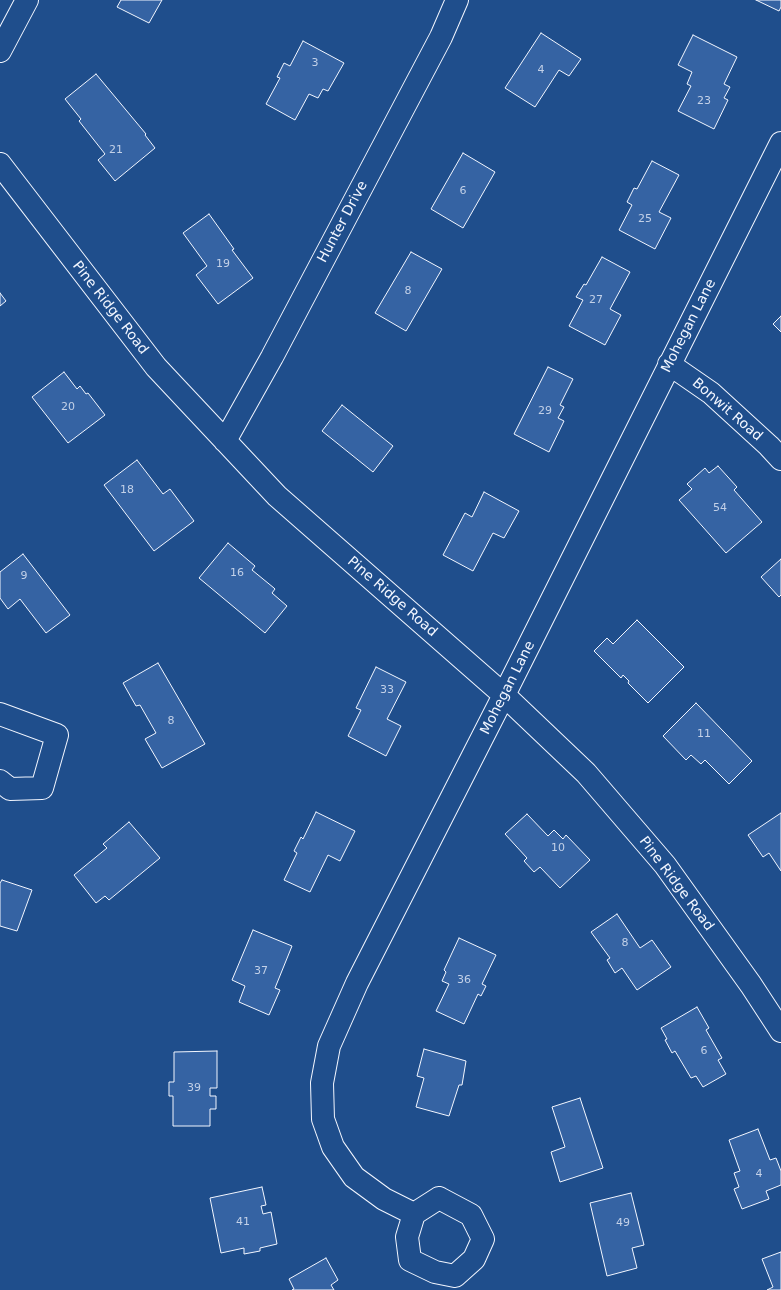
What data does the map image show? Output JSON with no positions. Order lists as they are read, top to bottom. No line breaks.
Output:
{"streets":{"street":["Hunter Drive","Pine Ridge Road","Mohegan Lane","Bonwit Road"]},"crossings":[["Hunter Drive","Pine Ridge Road"],["Pine Ridge Road","Mohegan Lane"],["Mohegan Lane","Bonwit Road"]],"house_numbers":["3","4","23","21","6","25","19","8","27","20","29","18","54","16","9","33","8","11","10","8","37","36","6","39","4","41","49"]}
